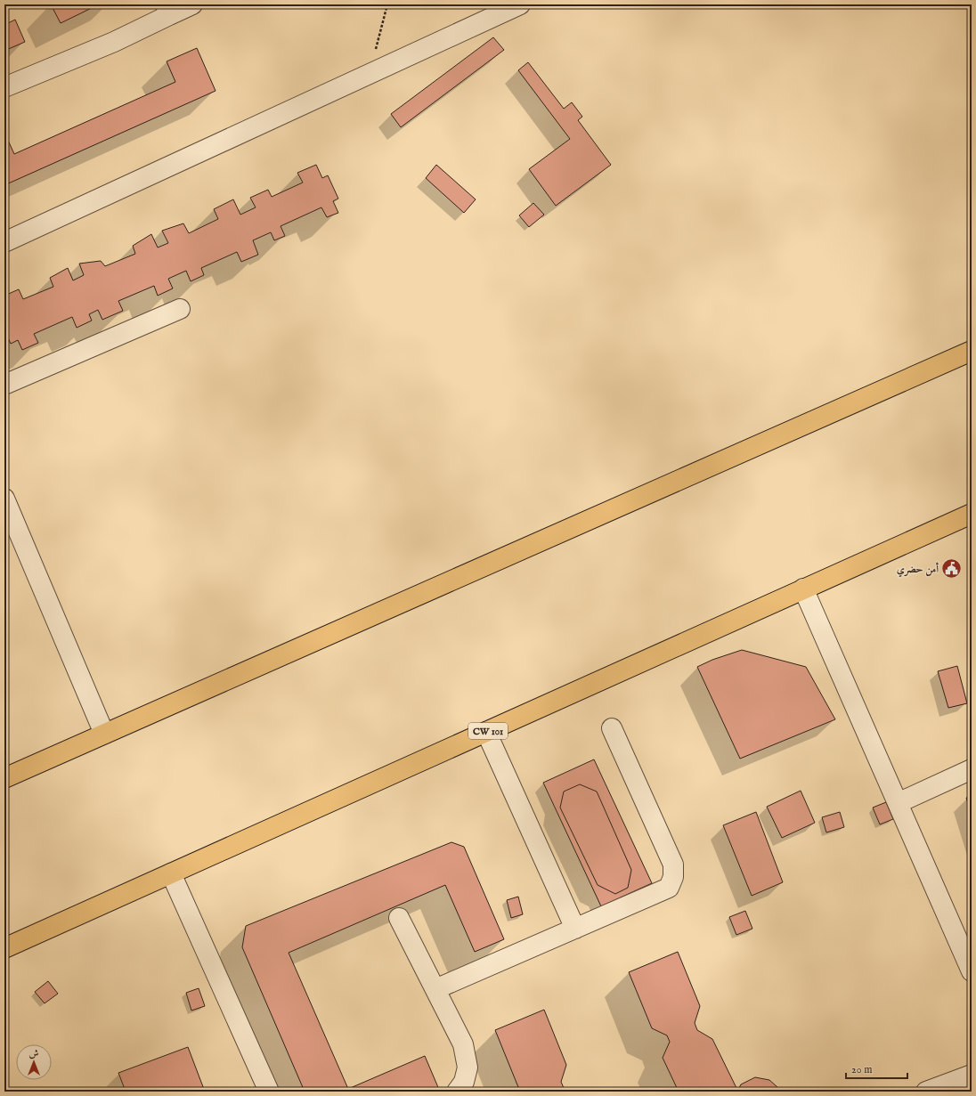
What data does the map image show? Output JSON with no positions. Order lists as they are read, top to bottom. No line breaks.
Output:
{"streets":{"main road":["CW 101"]},"places":{"public building":["أمن حضري"]},"scale_bar":"20 m","north":"top"}
